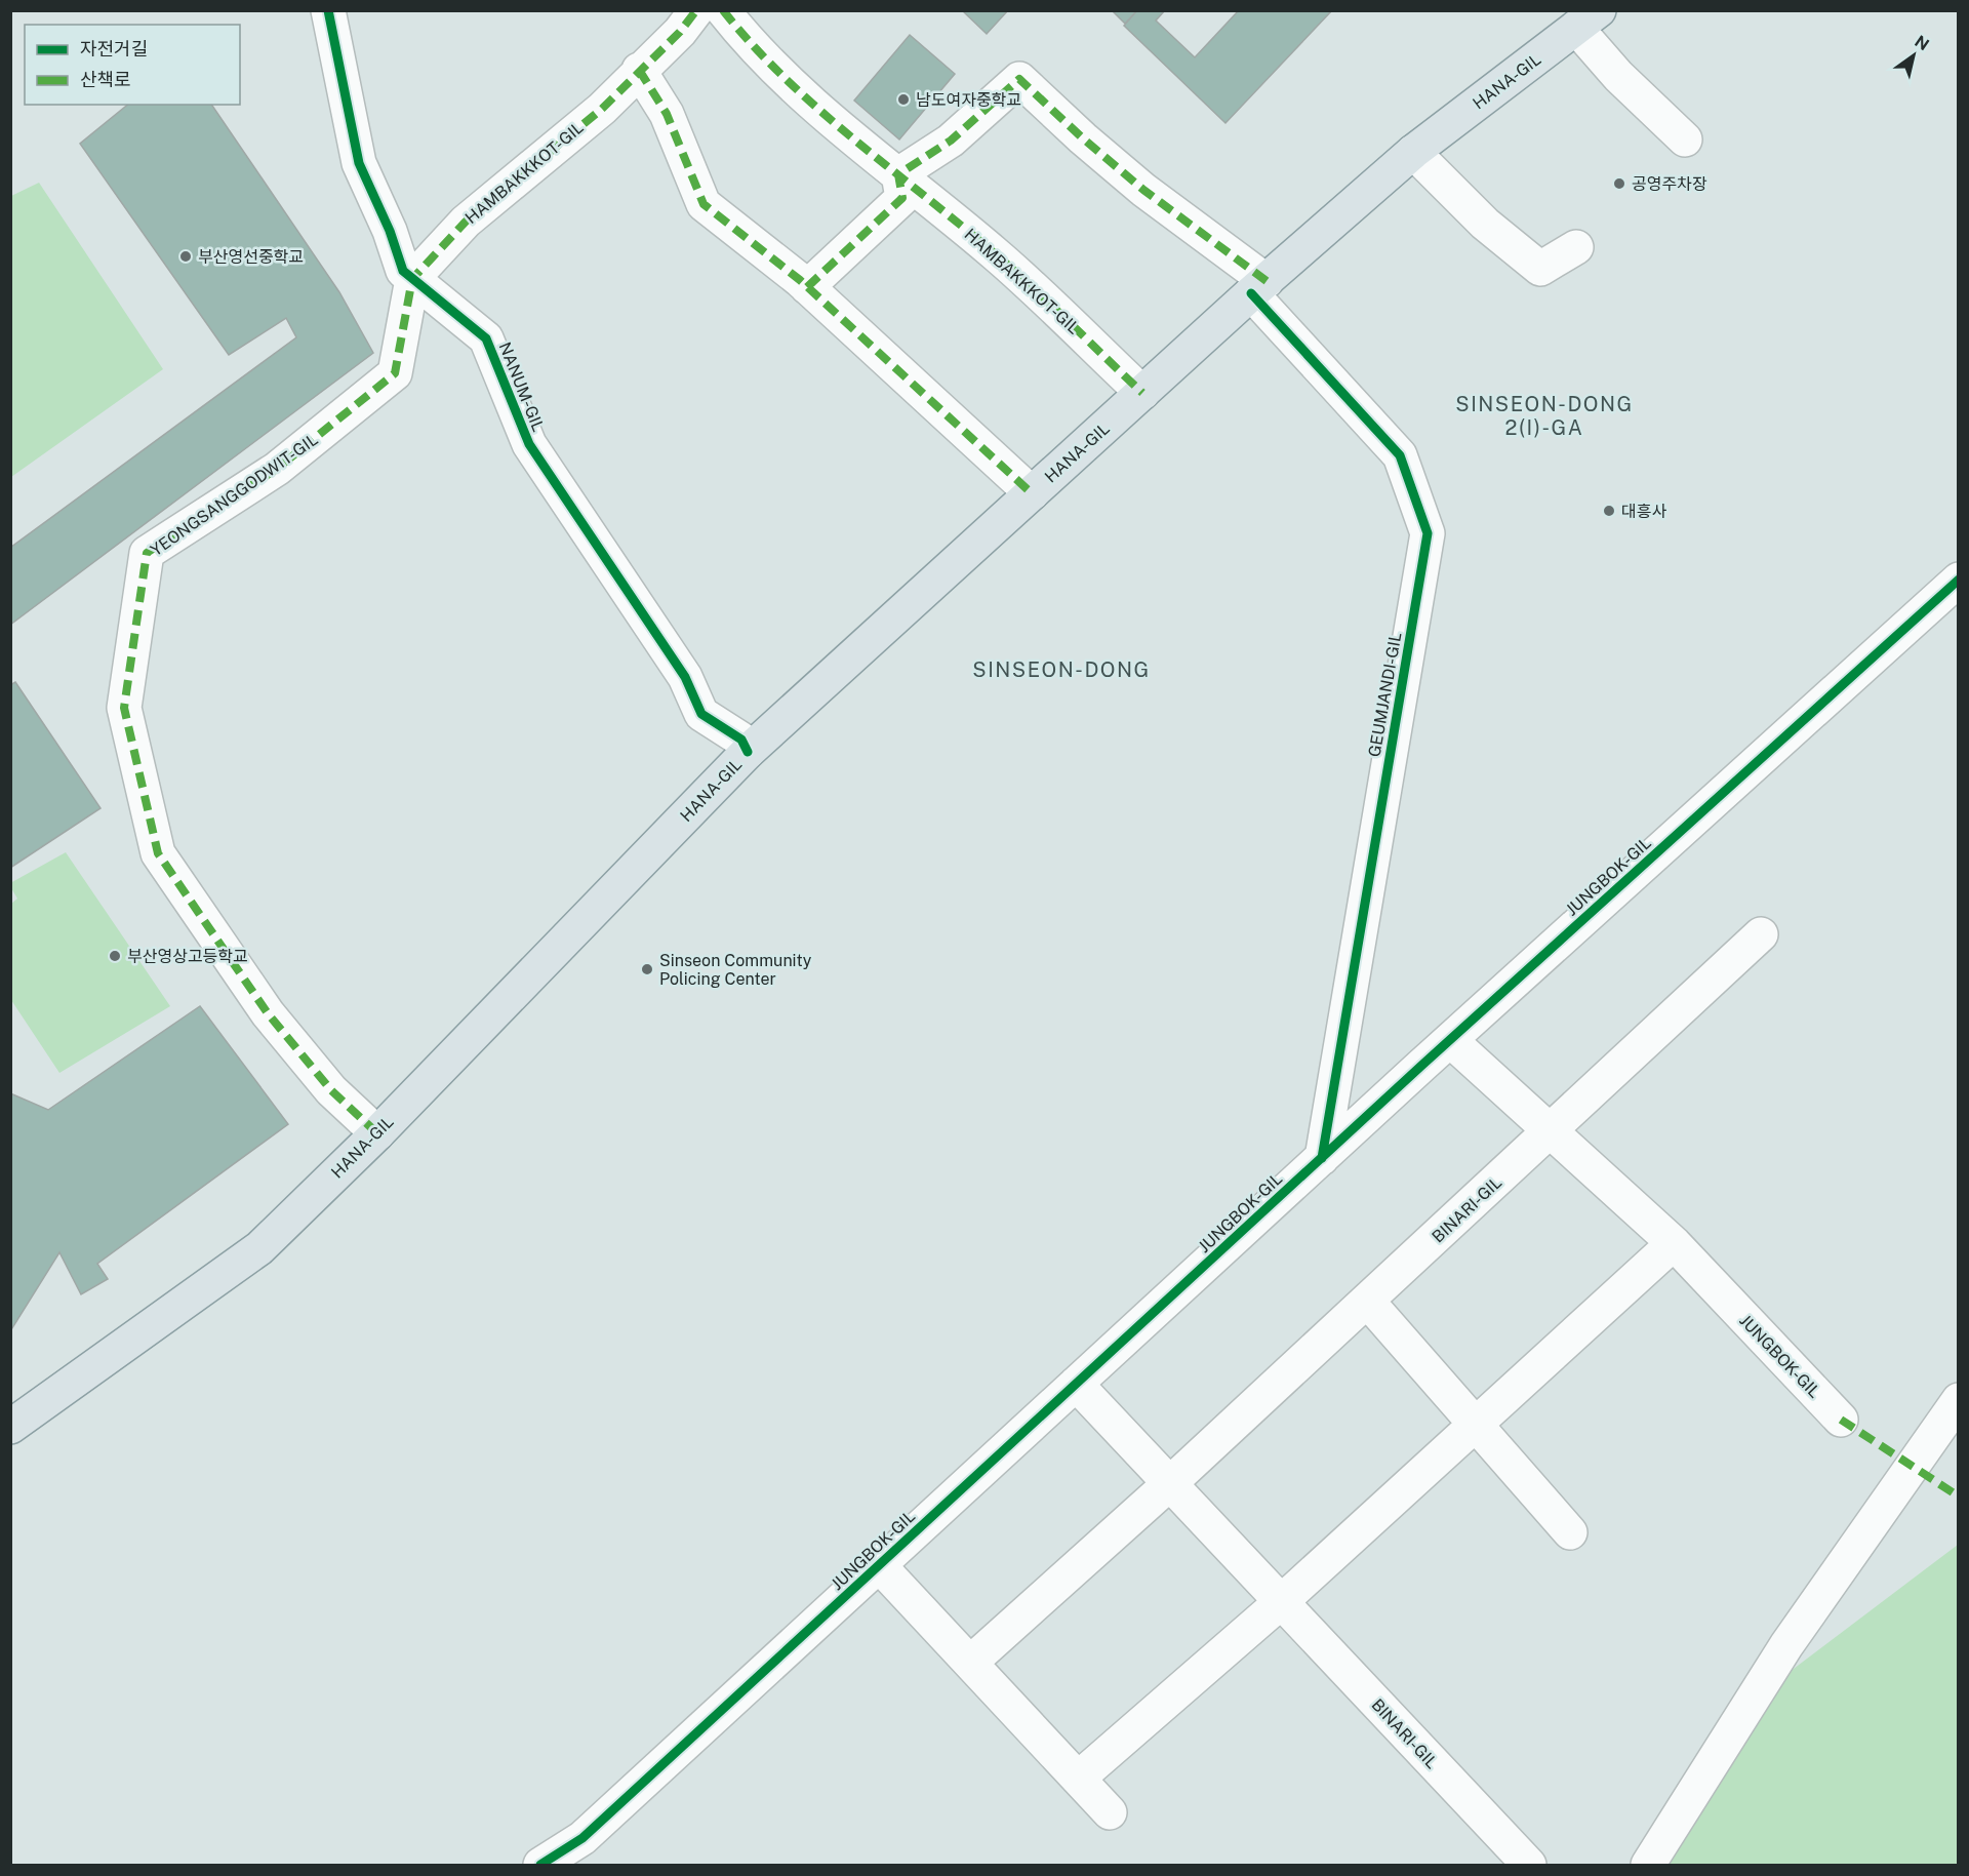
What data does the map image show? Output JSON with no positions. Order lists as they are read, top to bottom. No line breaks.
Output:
{"streets":{"main road":["HANA-GIL"],"street":["HAMBAKKKOT-GIL","NANUM-GIL","YEONGSANGGODWIT-GIL","GEUMJANDI-GIL","JUNGBOK-GIL","BINARI-GIL"]},"crossings":[["HANA-GIL","HAMBAKKKOT-GIL"],["HANA-GIL","NANUM-GIL"],["HANA-GIL","YEONGSANGGODWIT-GIL"],["HANA-GIL","GEUMJANDI-GIL"],["HAMBAKKKOT-GIL","NANUM-GIL"],["HAMBAKKKOT-GIL","YEONGSANGGODWIT-GIL"],["HAMBAKKKOT-GIL","GEUMJANDI-GIL"],["NANUM-GIL","YEONGSANGGODWIT-GIL"],["GEUMJANDI-GIL","JUNGBOK-GIL"],["JUNGBOK-GIL","BINARI-GIL"]],"districts":["SINSEON-DONG 2(I)-GA","SINSEON-DONG"],"places":["남도여자중학교","공영주차장","부산영선중학교","대흥사","부산영상고등학교","Sinseon Community Policing Center"],"legend":["자전거길","산책로"],"north":"top right"}
